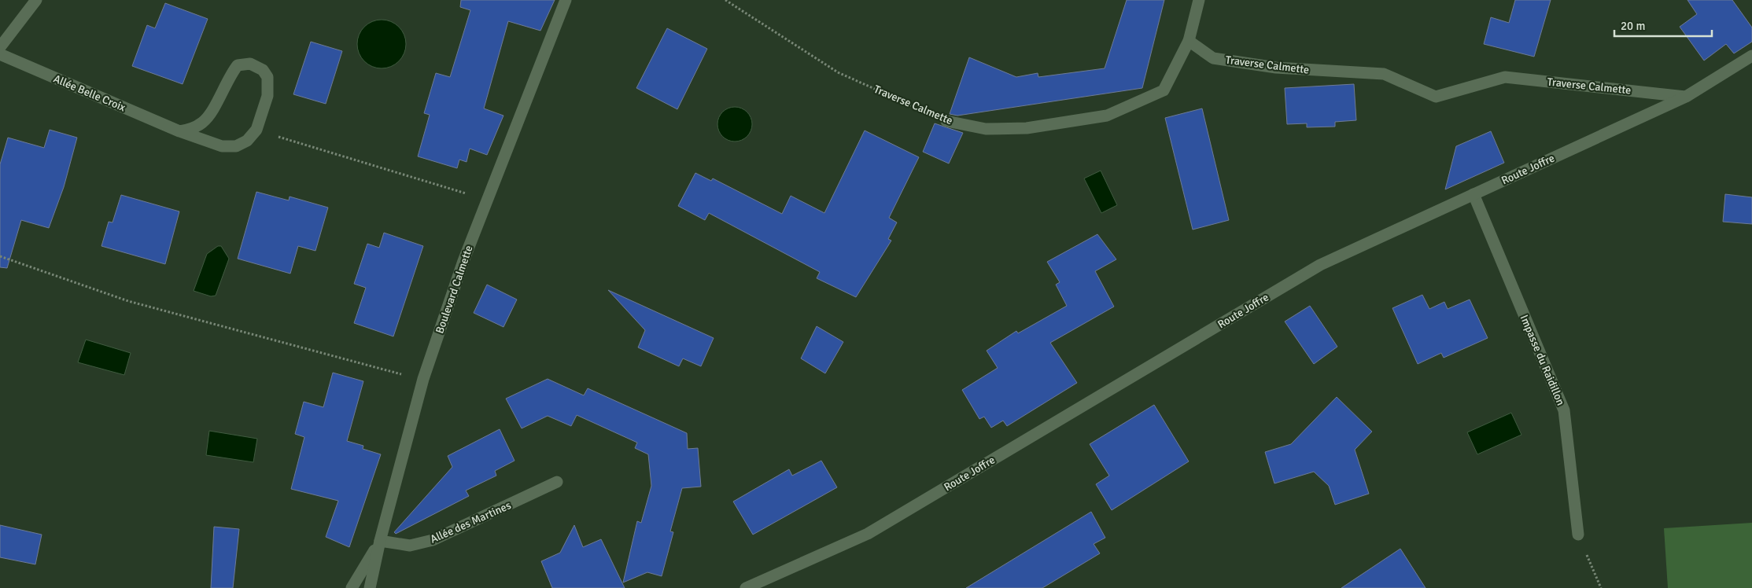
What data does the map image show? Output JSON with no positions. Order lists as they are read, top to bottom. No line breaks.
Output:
{"streets":{"street":["Traverse Calmette","Allée Belle Croix","Route Joffre","Boulevard Calmette","Impasse du Raidillon","Allée des Martines"]},"crossings":[["Traverse Calmette","Route Joffre"],["Route Joffre","Impasse du Raidillon"],["Boulevard Calmette","Allée des Martines"]],"scale_bar":"20 m"}
